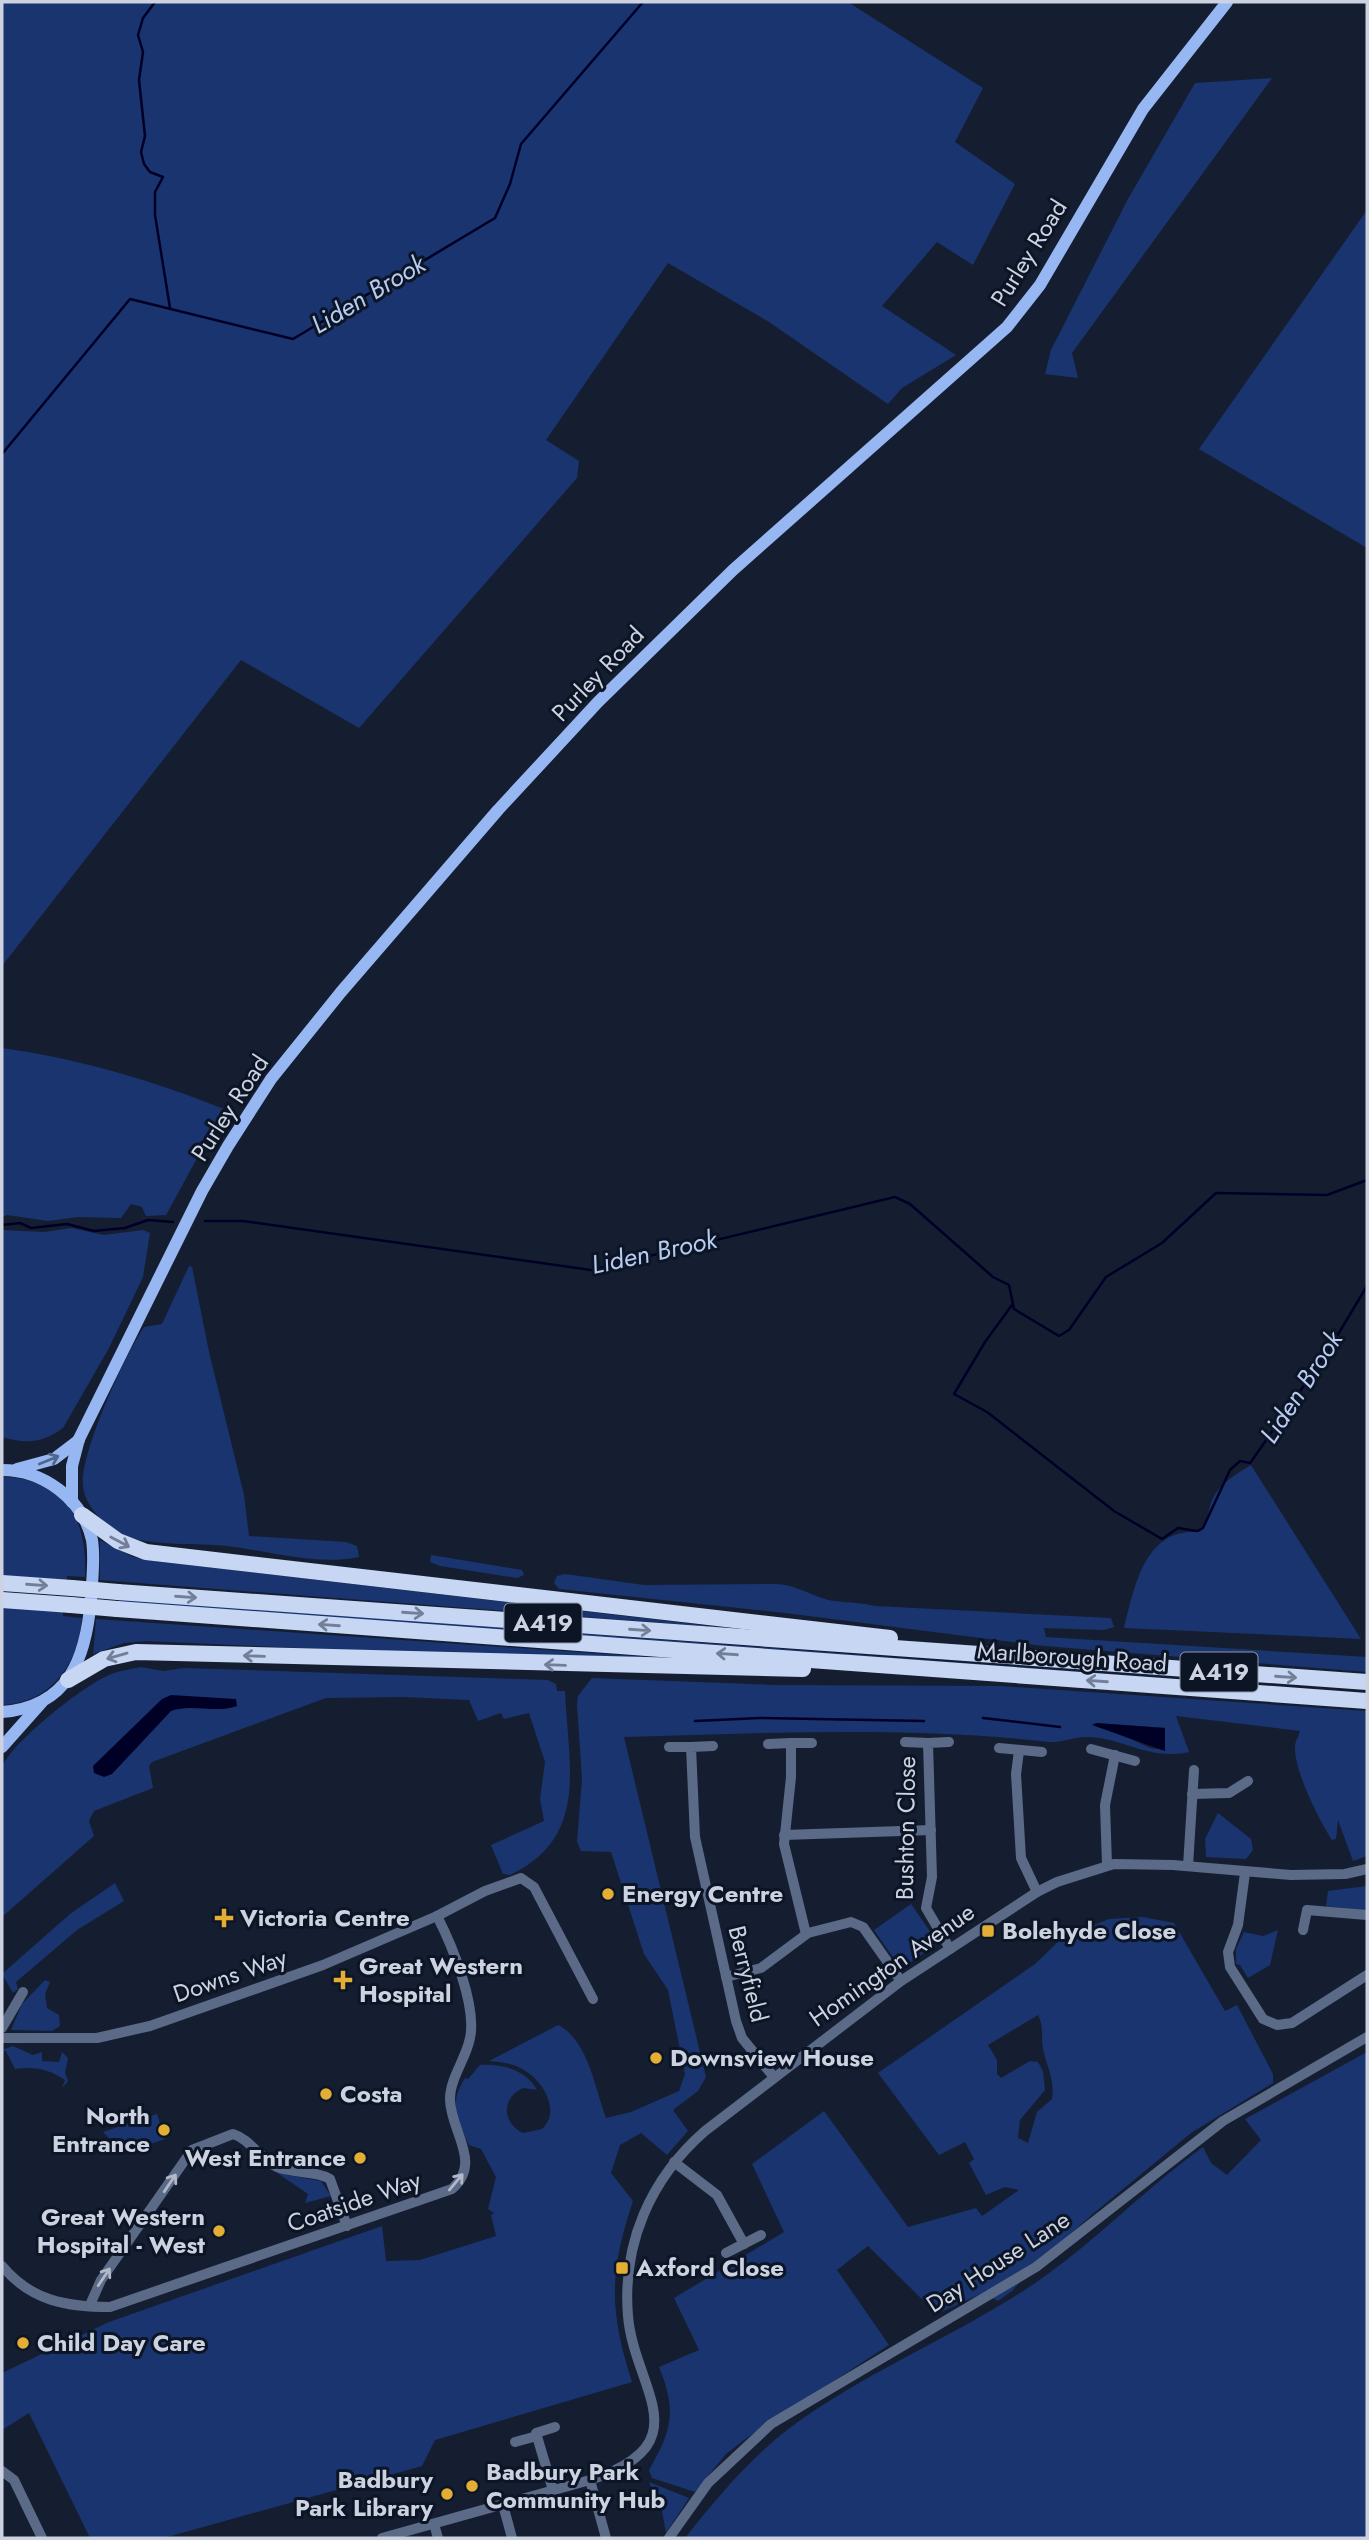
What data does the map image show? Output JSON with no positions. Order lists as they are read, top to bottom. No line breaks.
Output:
{"streets":{"highway":["A419","Marlborough Road"],"main road":["Purley Road"],"street":["Bushton Close","Homington Avenue","Berryfield","Downs Way","Coatside Way","Day House Lane"]},"crossings":[["Purley Road","A419"],["A419","Marlborough Road"],["Bushton Close","Homington Avenue"],["Homington Avenue","Berryfield"],["Downs Way","Coatside Way"]],"one_way":["Coatside Way"],"water":["Liden Brook"],"places":{"other":["Energy Centre","Downsview House","Costa","North Entrance","West Entrance","Great Western Hospital - West","Child Day Care","Badbury Park Community Hub","Badbury Park Library"],"health":["Victoria Centre","Great Western Hospital"],"transit":["Bolehyde Close","Axford Close"]}}
